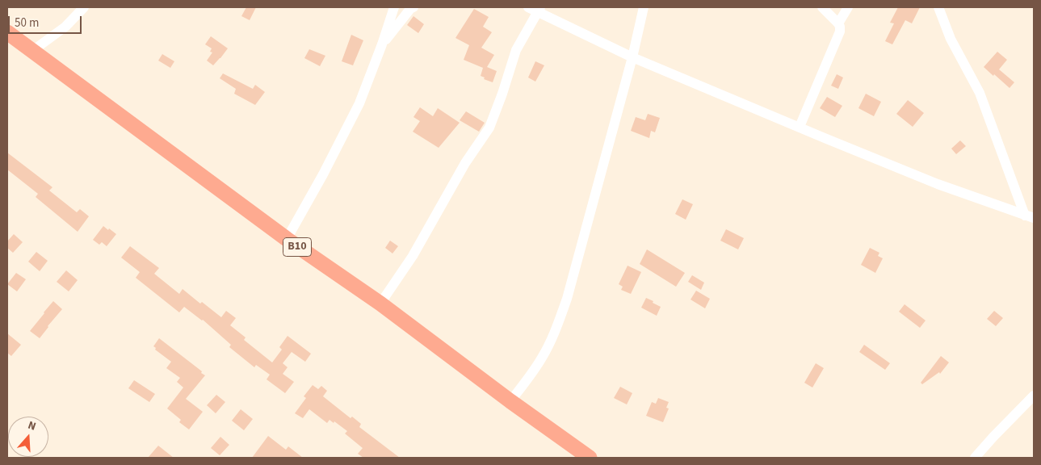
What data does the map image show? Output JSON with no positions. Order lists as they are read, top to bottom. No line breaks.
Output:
{"streets":{"highway":["B10"]},"scale_bar":"50 m","north":"top"}
